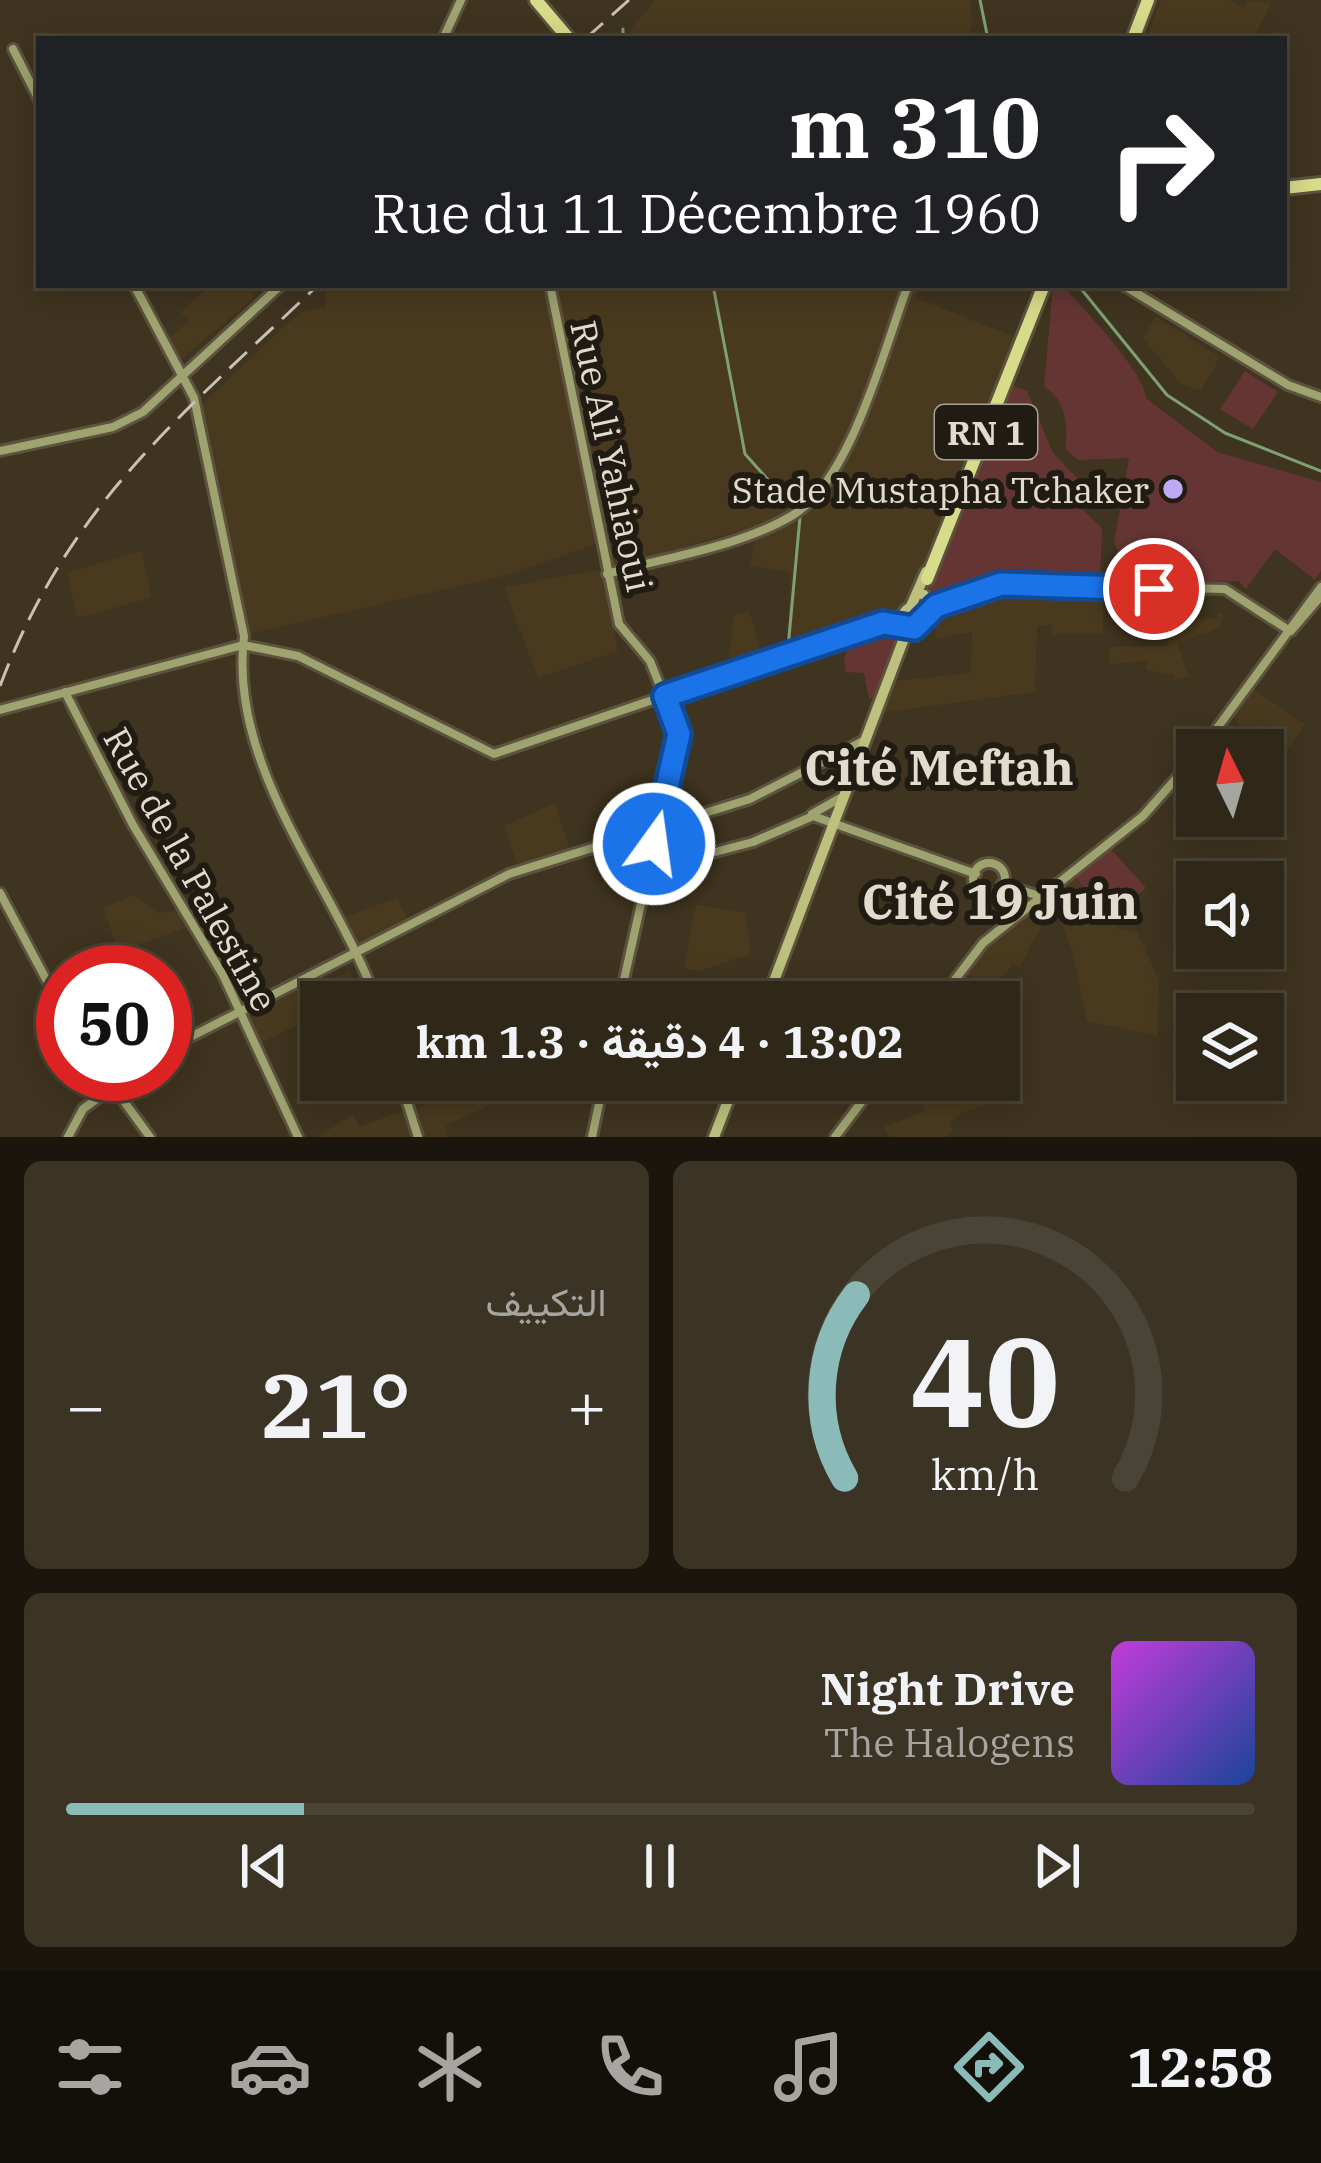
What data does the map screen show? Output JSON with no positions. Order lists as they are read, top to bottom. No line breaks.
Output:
{"streets":{"highway":["RN 1"],"main road":["Rue Ali Yahiaoui","Rue de la Palestine"]},"districts":["Cité Meftah","Cité 19 Juin"],"places":["Stade Mustapha Tchaker"],"north":"top","page":{"turn":["310 m","Rue du 11 Décembre 1960"],"limit":"50","trip":"13:02 · 4 دقيقة · 1.3 km","tile":"التكييف","heat":["−","21°","+"],"song":["Night Drive","The Halogens"],"tabs":"12:58","gauge":["40","km/h"]}}
